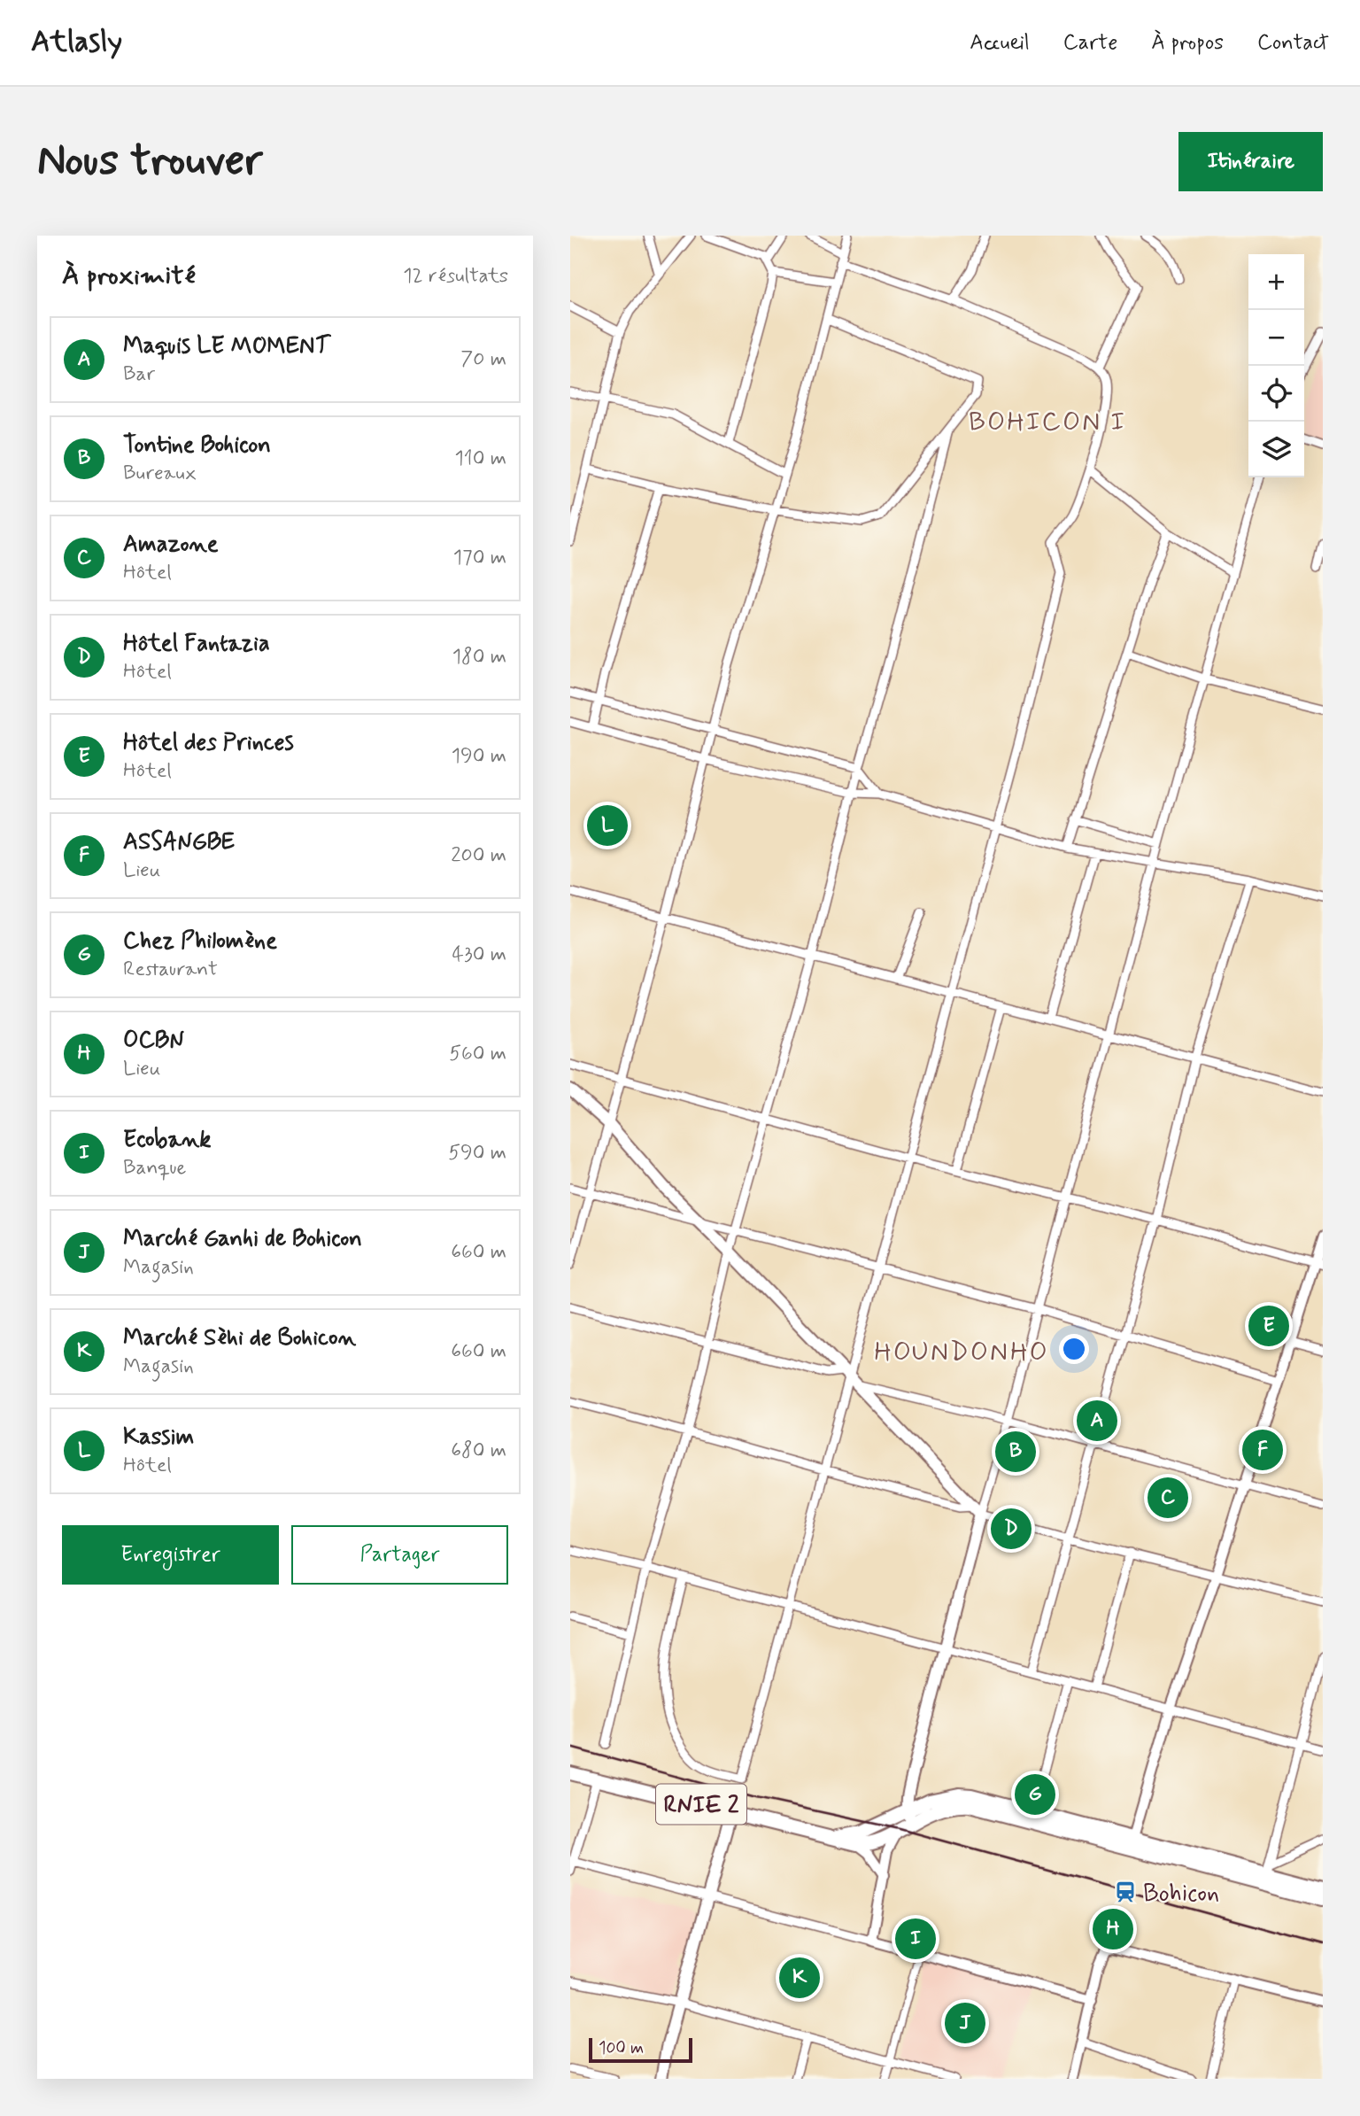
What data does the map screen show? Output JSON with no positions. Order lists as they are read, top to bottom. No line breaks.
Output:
{"streets":{"highway":["RNIE 2"]},"districts":["BOHICON I","HOUNDONHO"],"places":{"station":["Bohicon"]},"scale_bar":"100 m","page":{"header":"Atlasly","nav":["Accueil","Carte","À propos","Contact"],"buttons":["Itinéraire",["Enregistrer","Partager"]],"title":"Nous trouver","heading":["À proximité","12 résultats"],"map_buttons":["+","−"],"list":[{"mark":"A","name":"Maquis LE MOMENT","note":"Bar","value":"70 m"},{"mark":"B","name":"Tontine Bohicon","note":"Bureaux","value":"110 m"},{"mark":"C","name":"Amazone","note":"Hôtel","value":"170 m"},{"mark":"D","name":"Hôtel Fantazia","note":"Hôtel","value":"180 m"},{"mark":"E","name":"Hôtel des Princes","note":"Hôtel","value":"190 m"},{"mark":"F","name":"ASSANGBE","note":"Lieu","value":"200 m"},{"mark":"G","name":"Chez Philomène","note":"Restaurant","value":"430 m"},{"mark":"H","name":"OCBN","note":"Lieu","value":"560 m"},{"mark":"I","name":"Ecobank","note":"Banque","value":"590 m"},{"mark":"J","name":"Marché Ganhi de Bohicon","note":"Magasin","value":"660 m"},{"mark":"K","name":"Marché Sèhi de Bohicon","note":"Magasin","value":"660 m"},{"mark":"L","name":"Kassim","note":"Hôtel","value":"680 m"}],"pins":["L","E","A","F","B","C","D","G","H","I","K","J"],"scale":"100 m"}}
